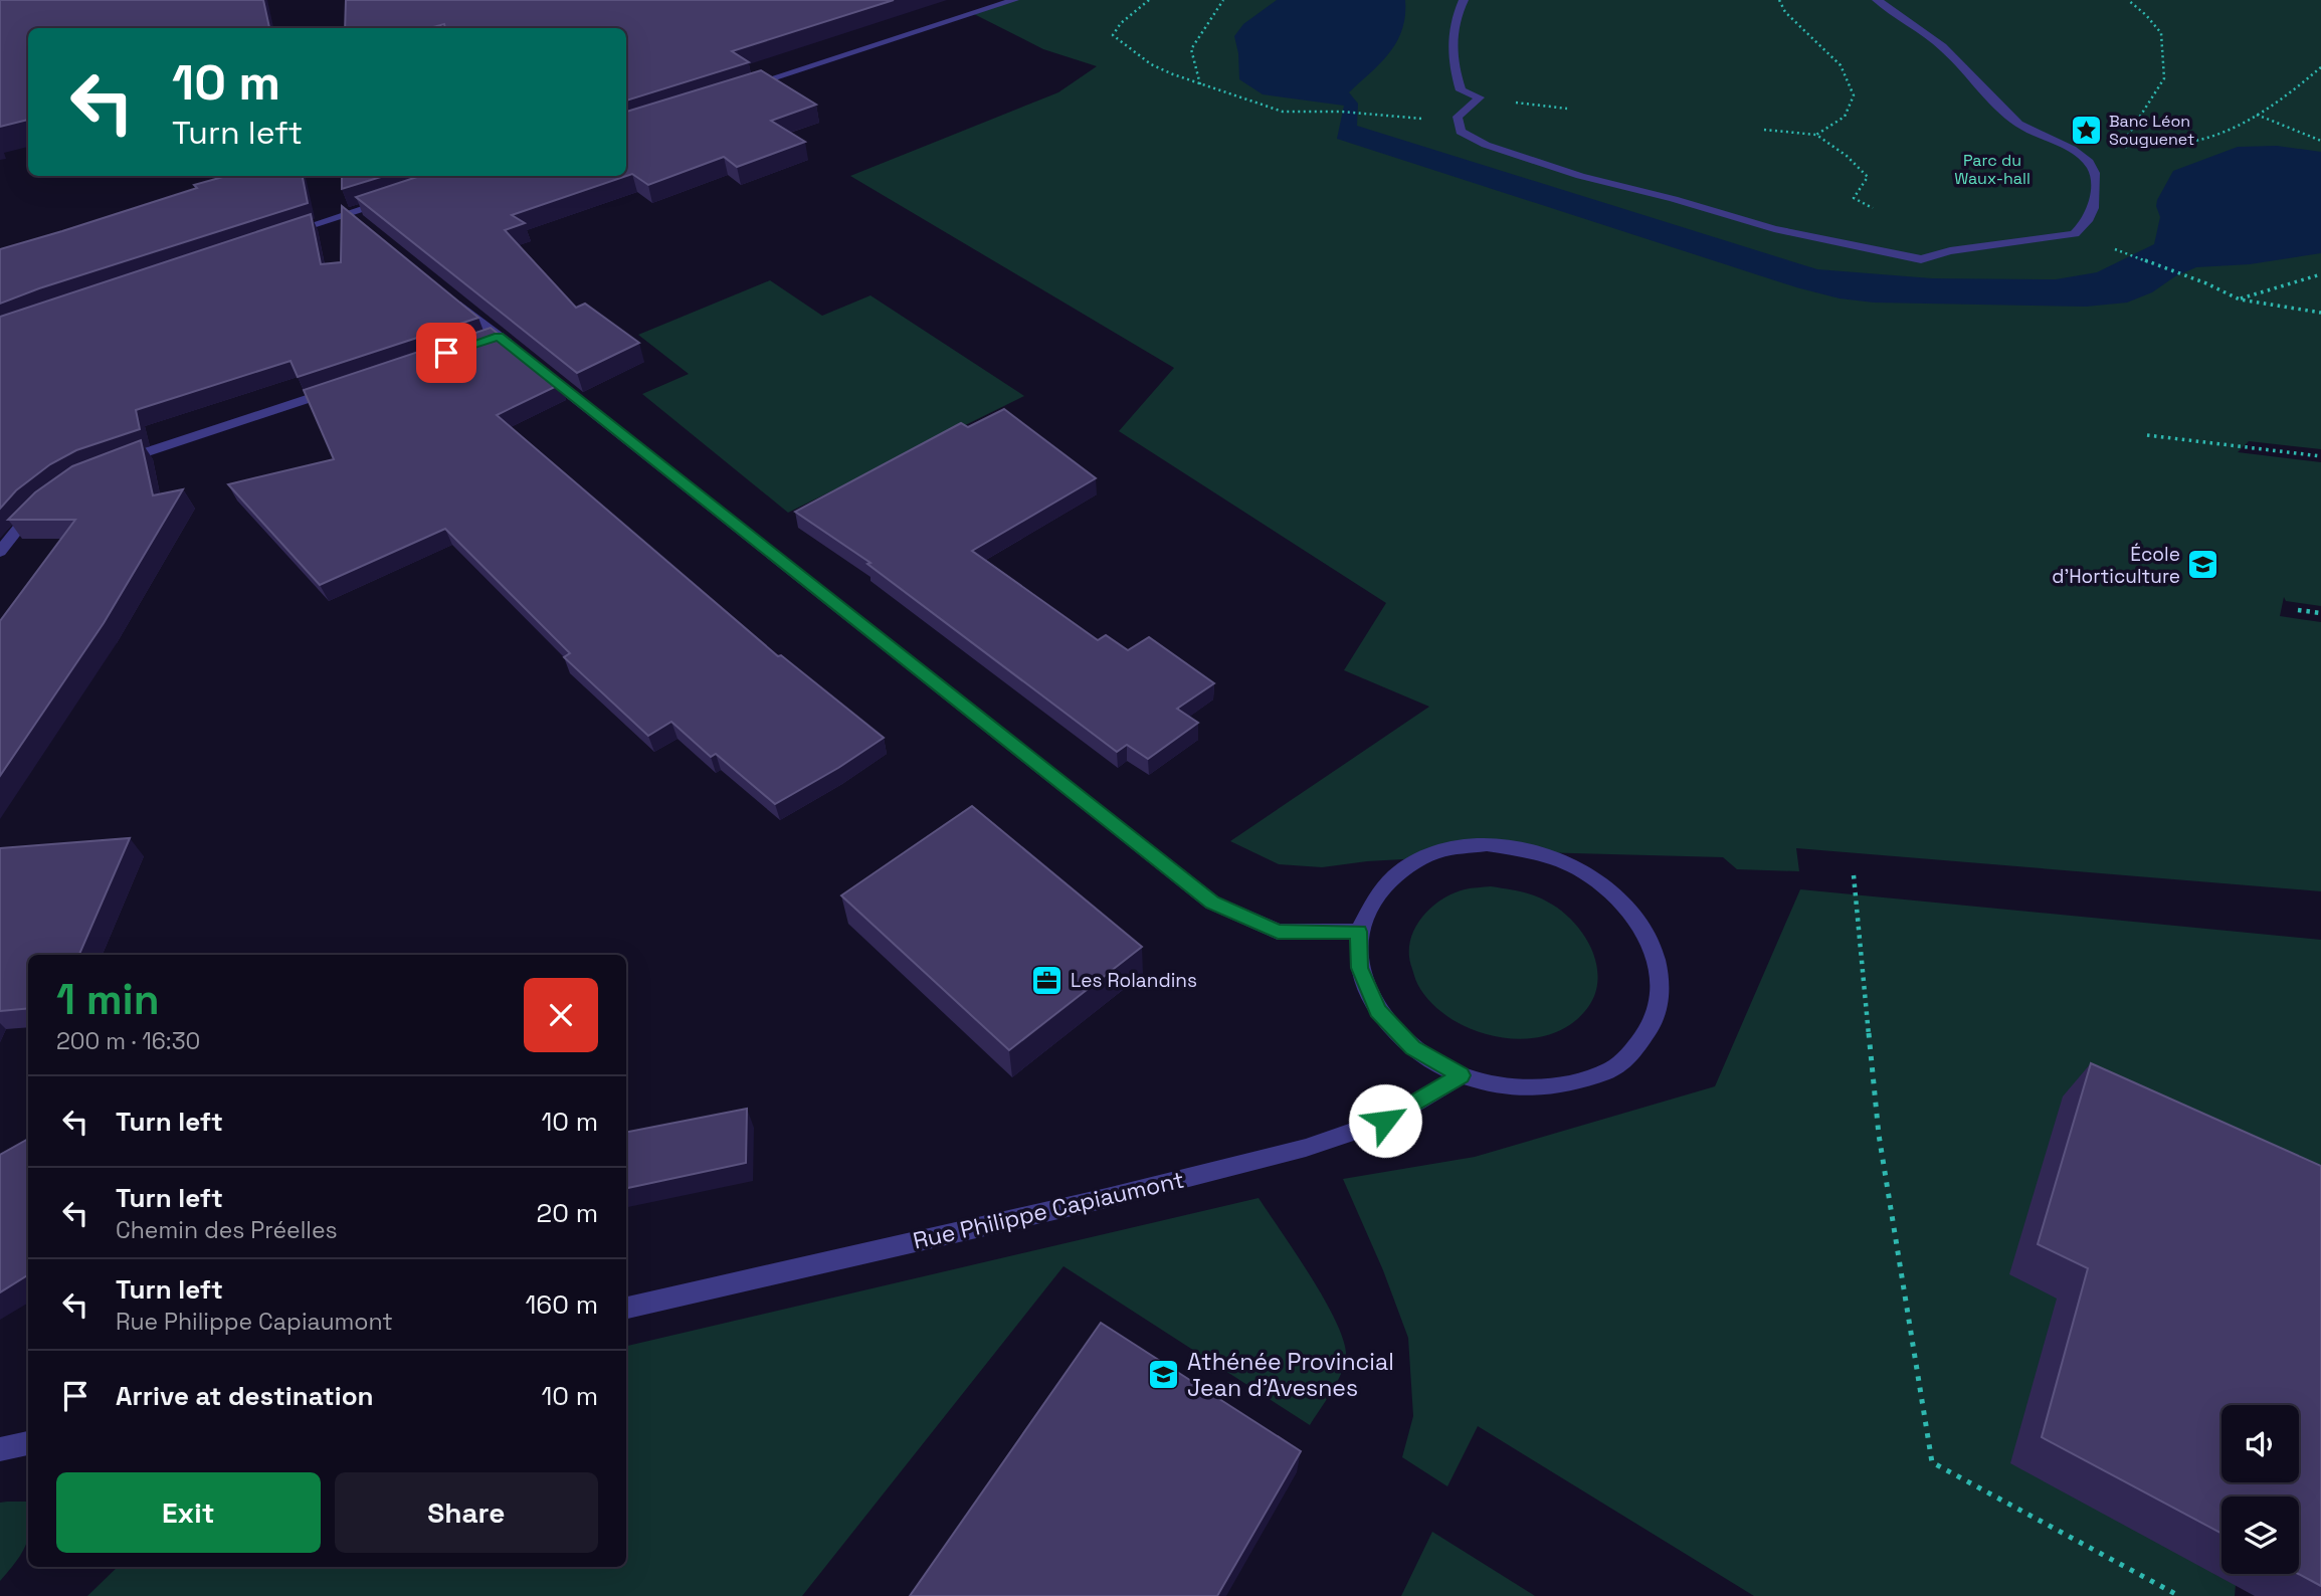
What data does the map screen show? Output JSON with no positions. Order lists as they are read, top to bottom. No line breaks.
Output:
{"streets":{"street":["Rue Philippe Capiaumont"]},"parks":["Parc du Waux-hall"],"places":{"place":["Banc Léon Souguenet"],"school or university":["École d'Horticulture","Athénée Provincial Jean d'Avesnes"],"office":["Les Rolandins"]},"page":{"turn":["10 m","Turn left"],"heading":["1 min","200 m · 16:30"],"list":[{"name":"Turn left","value":"10 m"},{"name":"Turn left","note":"Chemin des Préelles","value":"20 m"},{"name":"Turn left","note":"Rue Philippe Capiaumont","value":"160 m"},{"name":"Arrive at destination","value":"10 m"}],"buttons":["Exit","Share"]}}
